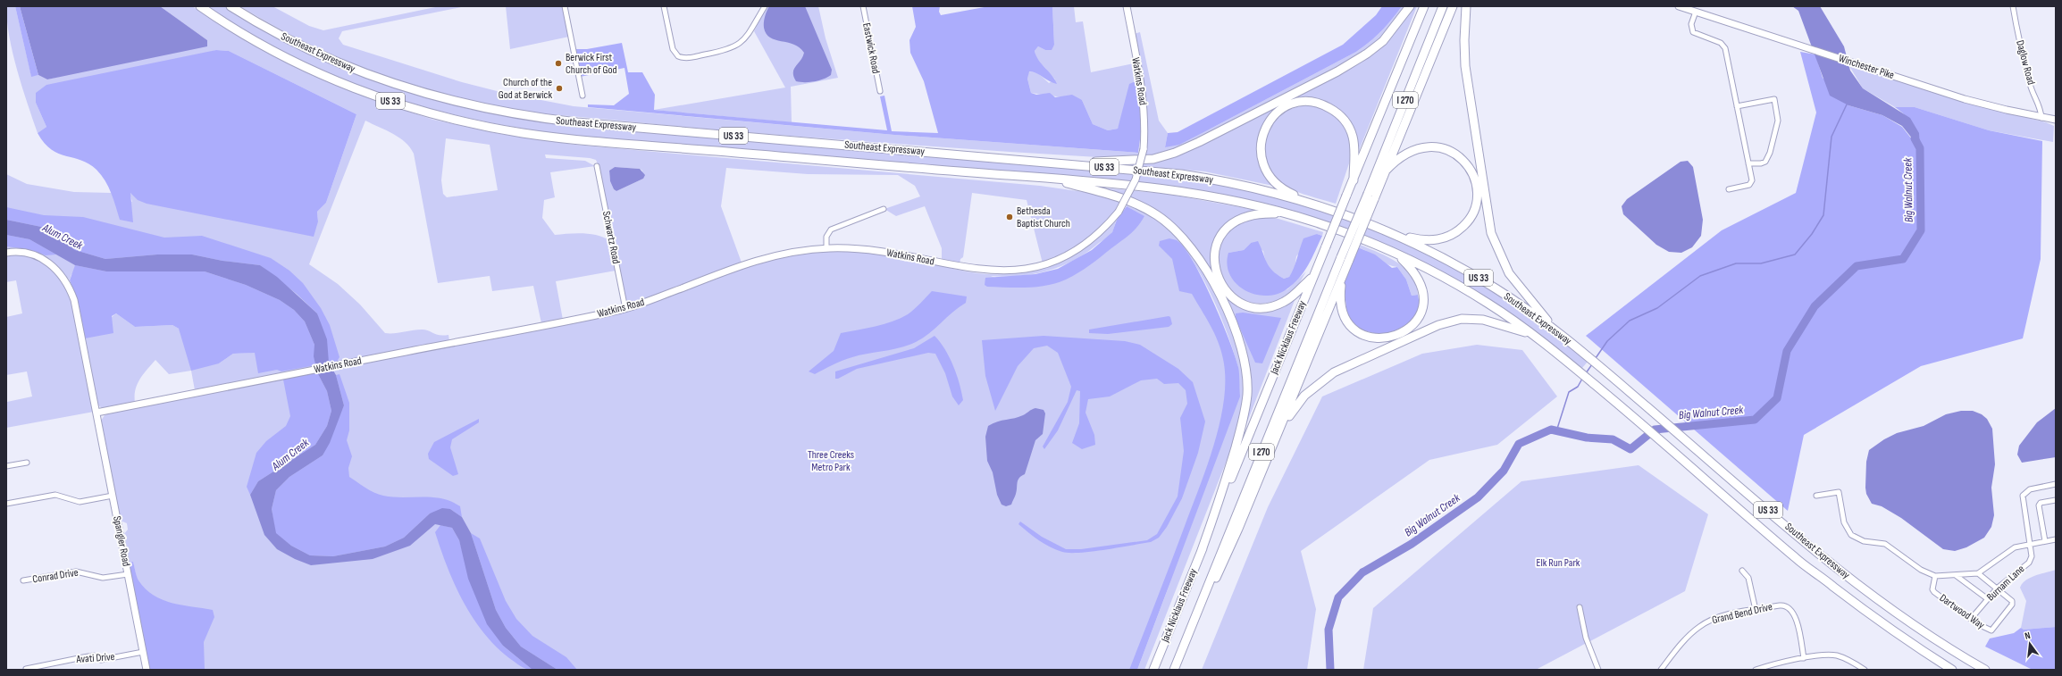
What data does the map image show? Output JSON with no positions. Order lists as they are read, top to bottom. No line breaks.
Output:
{"streets":{"highway":["Southeast Expressway","I 270","US 33","Jack Nicklaus Freeway"],"street":["Eastwick Road","Daglow Road","Winchester Pike","Watkins Road","Schwartz Road","Spangler Road","Conrad Drive","Burnam Lane","Dartwood Way","Grand Bend Drive","Avati Drive"]},"crossings":[["Daglow Road","Winchester Pike"],["Watkins Road","Schwartz Road"],["Watkins Road","Spangler Road"],["Spangler Road","Conrad Drive"],["Spangler Road","Avati Drive"],["Burnam Lane","Dartwood Way"]],"water":["Big Walnut Creek","Alum Creek"],"parks":["Three Creeks Metro Park","Elk Run Park"],"places":["Berwick First Church of God","Church of the God at Berwick","Bethesda Baptist Church"],"north":"top"}
